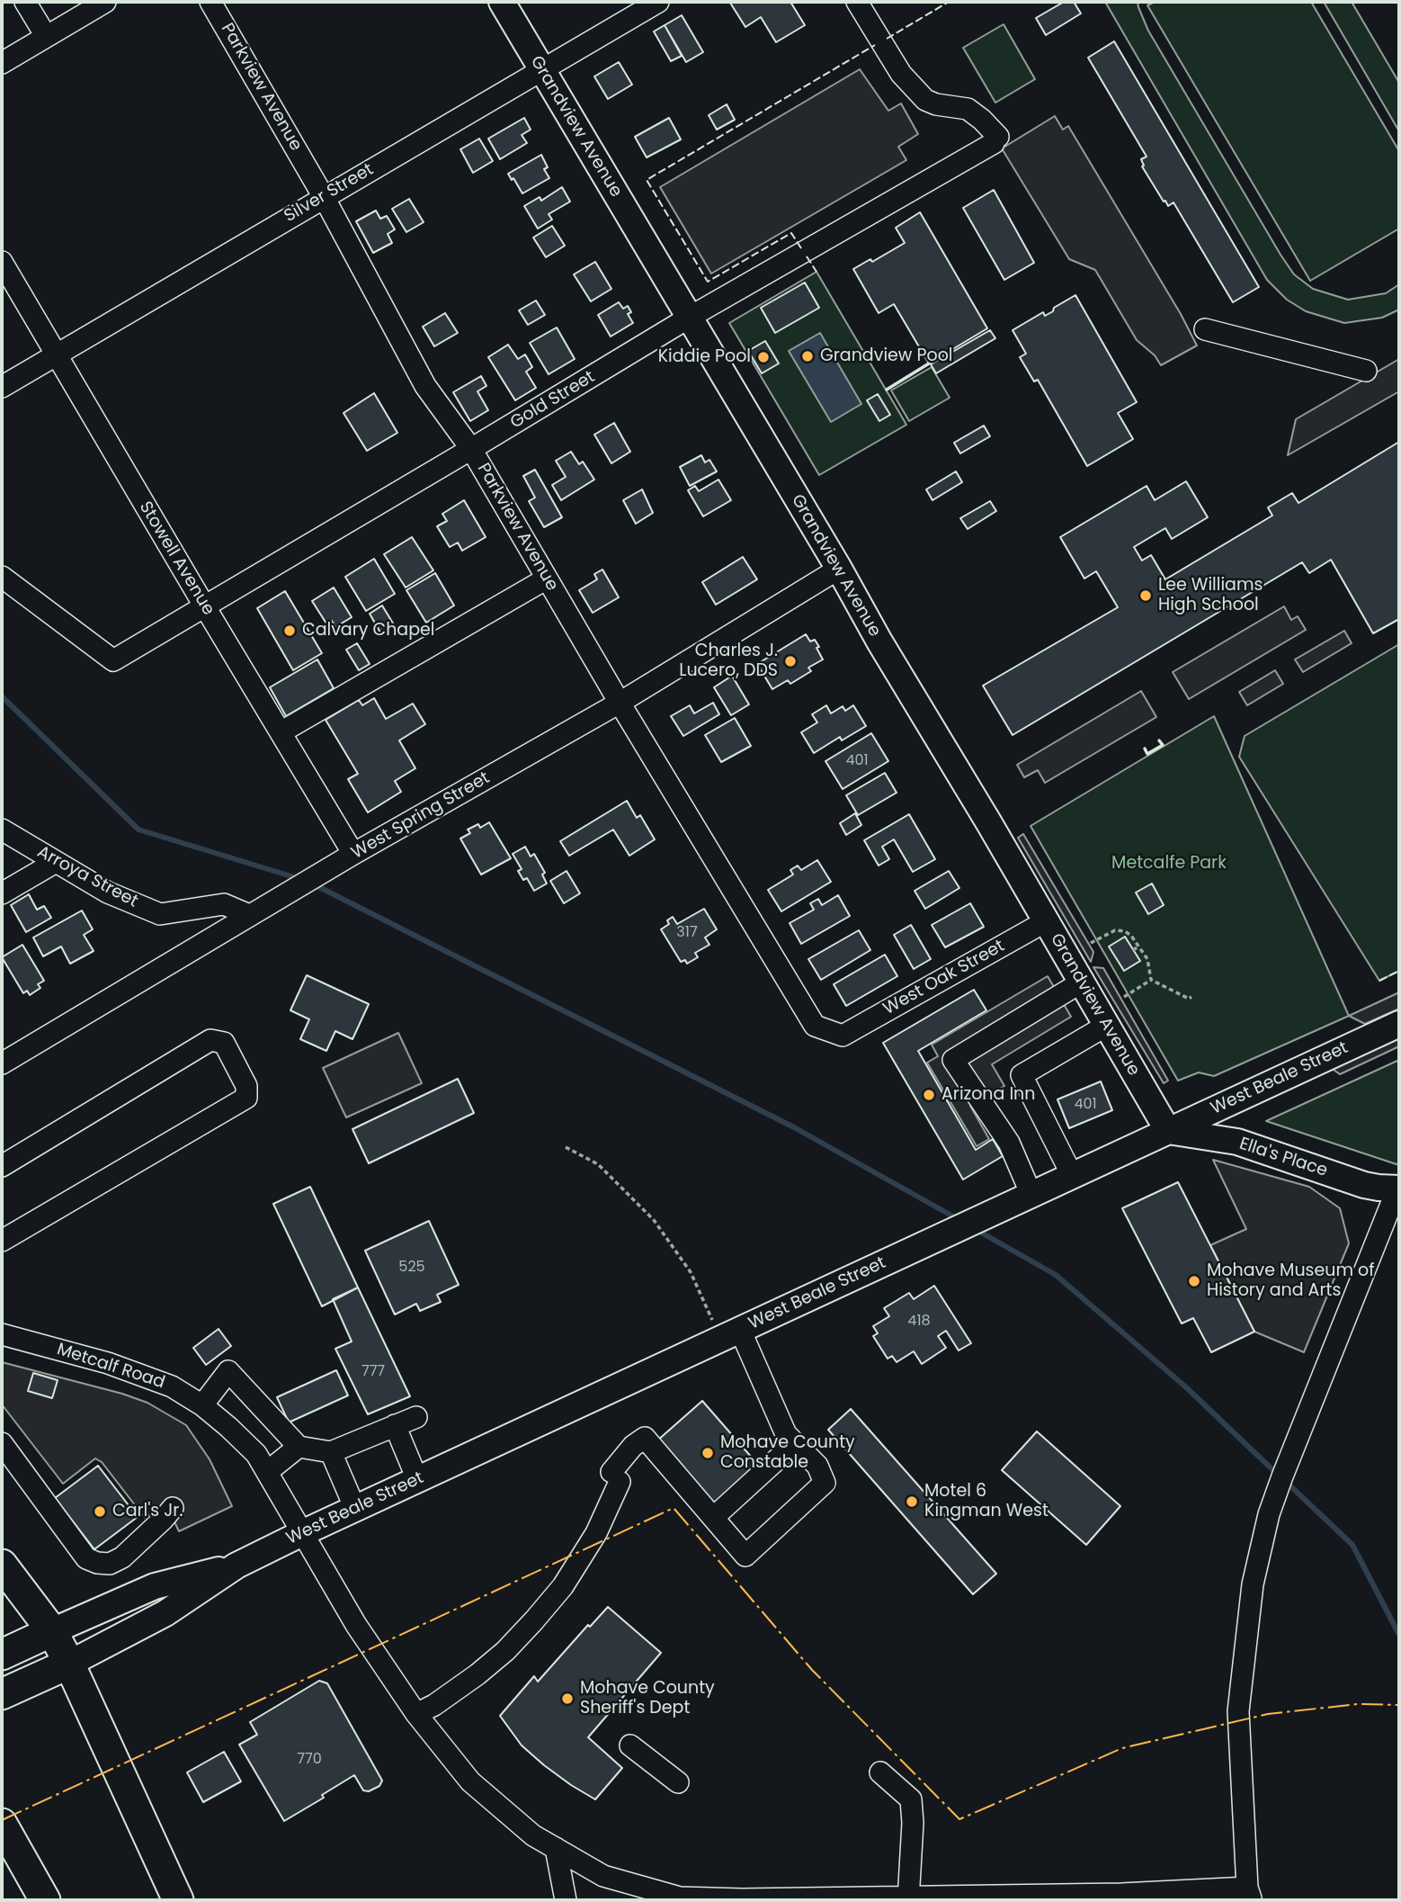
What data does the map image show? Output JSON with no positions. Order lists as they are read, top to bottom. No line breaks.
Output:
{"streets":{"highway":["West Beale Street"],"main road":["Grandview Avenue","Ella's Place"],"street":["Parkview Avenue","Silver Street","Gold Street","Stowell Avenue","West Spring Street","Arroya Street","West Oak Street","Metcalf Road"]},"crossings":[["Parkview Avenue","Silver Street"],["Parkview Avenue","Gold Street"],["Parkview Avenue","West Spring Street"],["Parkview Avenue","West Oak Street"],["Grandview Avenue","Silver Street"],["Grandview Avenue","Gold Street"],["Grandview Avenue","West Spring Street"],["Grandview Avenue","West Oak Street"],["Grandview Avenue","West Beale Street"],["Grandview Avenue","Ella's Place"],["Silver Street","Stowell Avenue"],["Gold Street","Stowell Avenue"],["Stowell Avenue","West Spring Street"],["West Spring Street","Arroya Street"],["West Beale Street","Ella's Place"],["West Beale Street","Metcalf Road"]],"parks":["Metcalfe Park"],"places":["Grandview Pool","Kiddie Pool","Lee Williams High School","Calvary Chapel","Charles J. Lucero, DDS","Arizona Inn","Mohave Museum of History and Arts","Mohave County Constable","Motel 6 Kingman West","Carl's Jr.","Mohave County Sheriff's Dept"],"house_numbers":["401","317","401","525","418","777","770"]}
